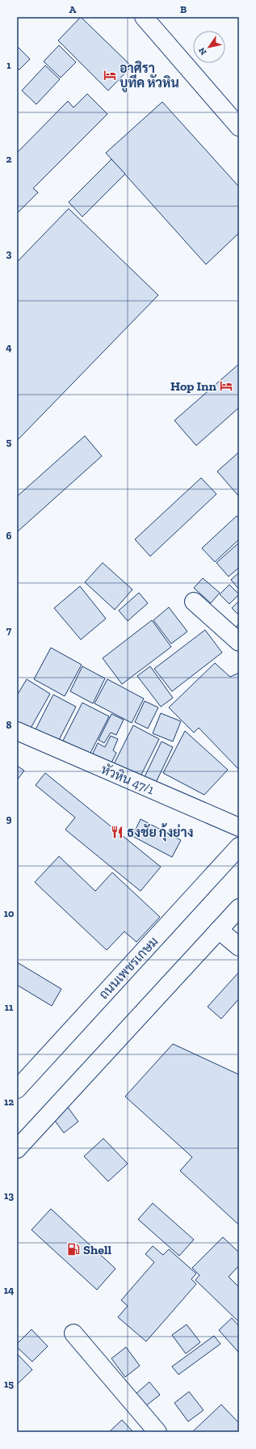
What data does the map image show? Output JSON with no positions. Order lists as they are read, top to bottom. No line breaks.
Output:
{"streets":{"main road":["หัวหิน 47/1","ถนนเพชรเกษม"]},"places":{"hotel":["อาศิรา บูทีค หัวหิน","Hop Inn"],"restaurant":["ธงชัย กุ้งย่าง"],"fuel station":["Shell"]},"north":"bottom left","grid":{"columns":["A","B"],"rows":["1","2","3","4","5","6","7","8","9","10","11","12","13","14","15"]}}
